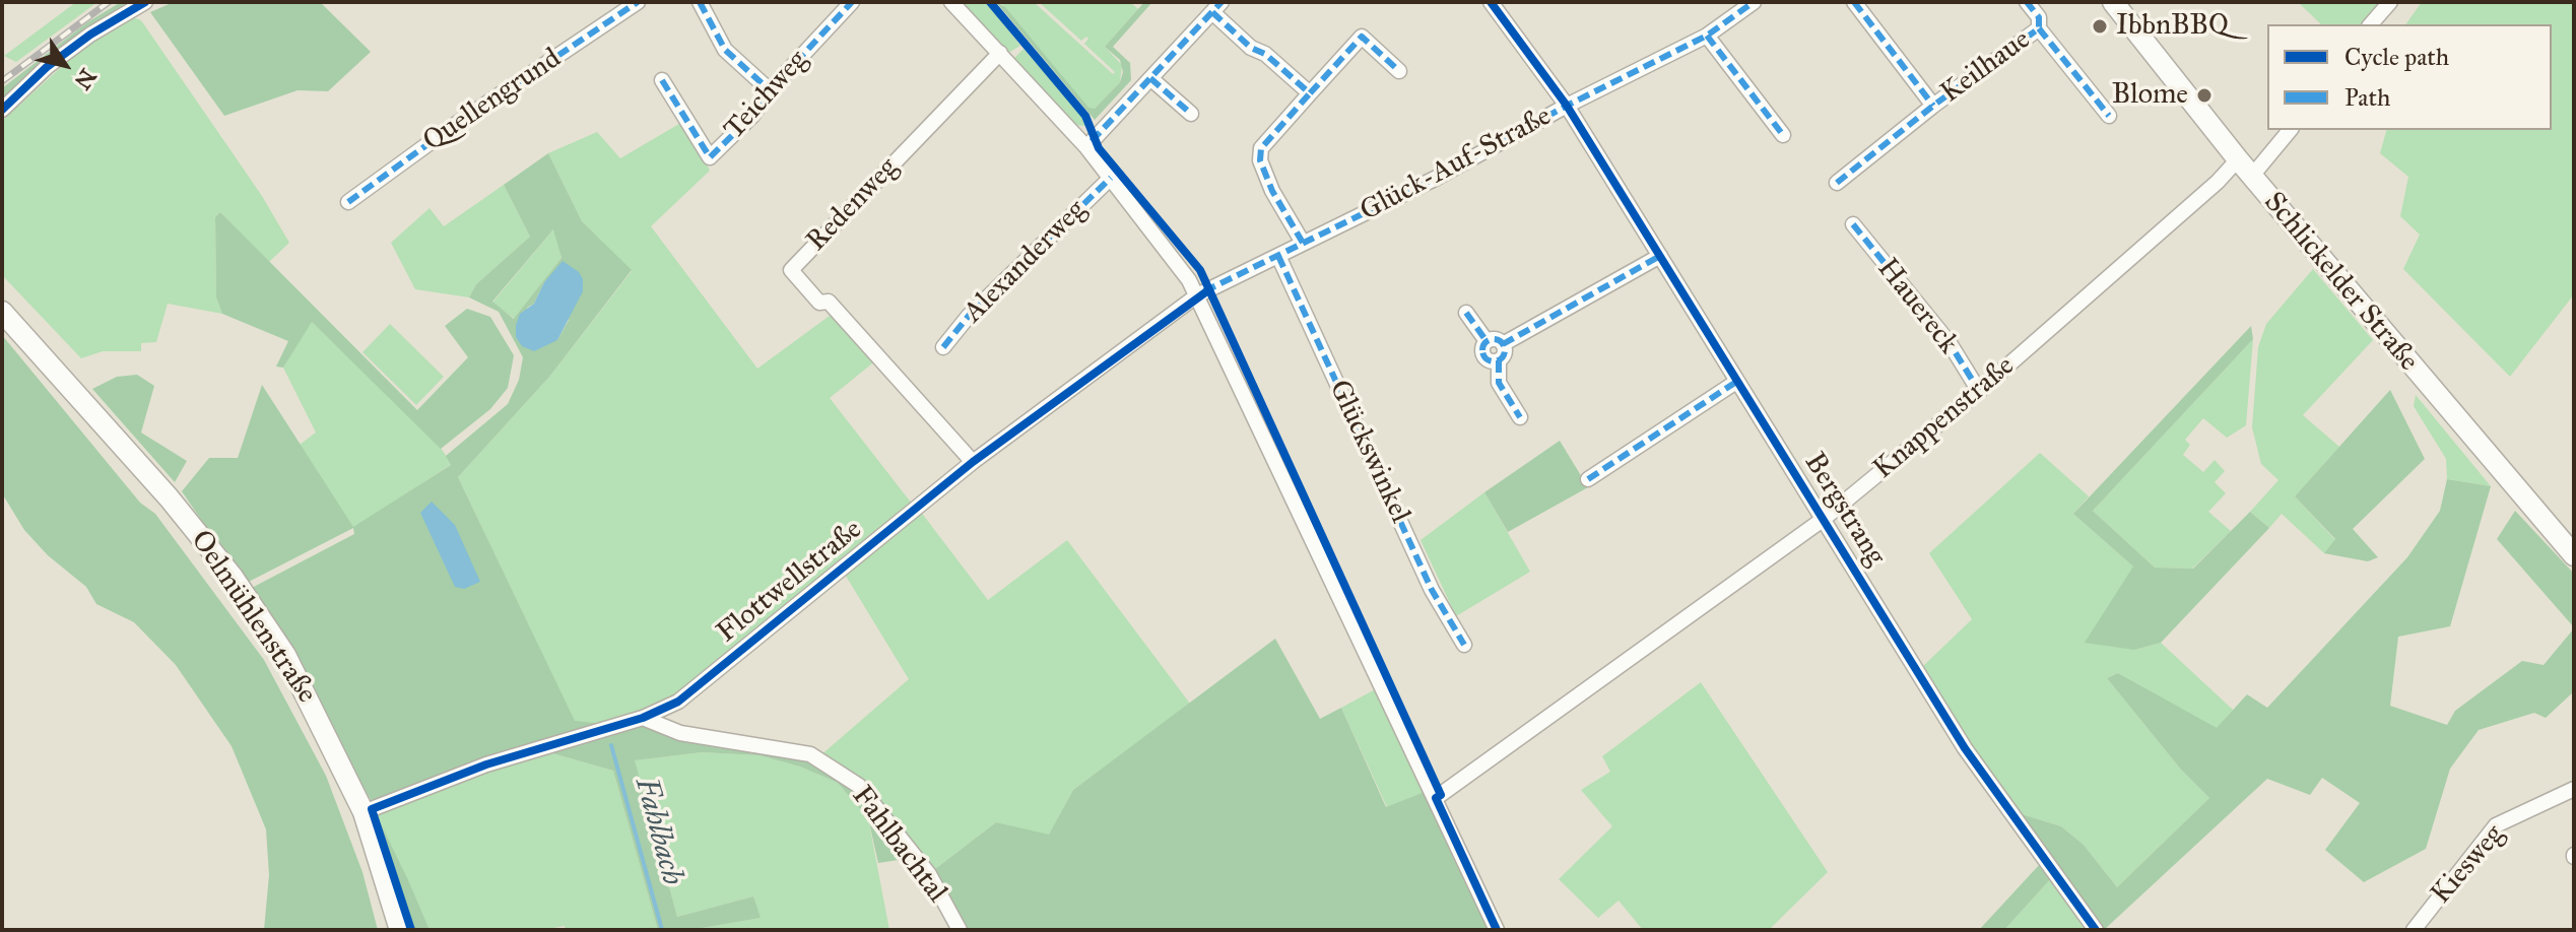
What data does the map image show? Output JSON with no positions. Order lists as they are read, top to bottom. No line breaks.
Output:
{"streets":{"street":["Keilhaue","Teichweg","Quellengrund","Glück-Auf-Straße","Redenweg","Alexanderweg","Schlickelder Straße","Hauereck","Knappenstraße","Glückswinkel","Bergstrang","Flottwellstraße","Oelmühlenstraße","Fahlbachtal","Kiesweg"]},"crossings":[["Glück-Auf-Straße","Glückswinkel"],["Glück-Auf-Straße","Bergstrang"],["Glück-Auf-Straße","Flottwellstraße"],["Redenweg","Flottwellstraße"],["Schlickelder Straße","Knappenstraße"],["Hauereck","Knappenstraße"],["Knappenstraße","Bergstrang"],["Flottwellstraße","Oelmühlenstraße"],["Flottwellstraße","Fahlbachtal"]],"water":["Fahlbach"],"places":["IbbnBBQ","Blome"],"legend":["Cycle path","Path"],"north":"bottom right"}
